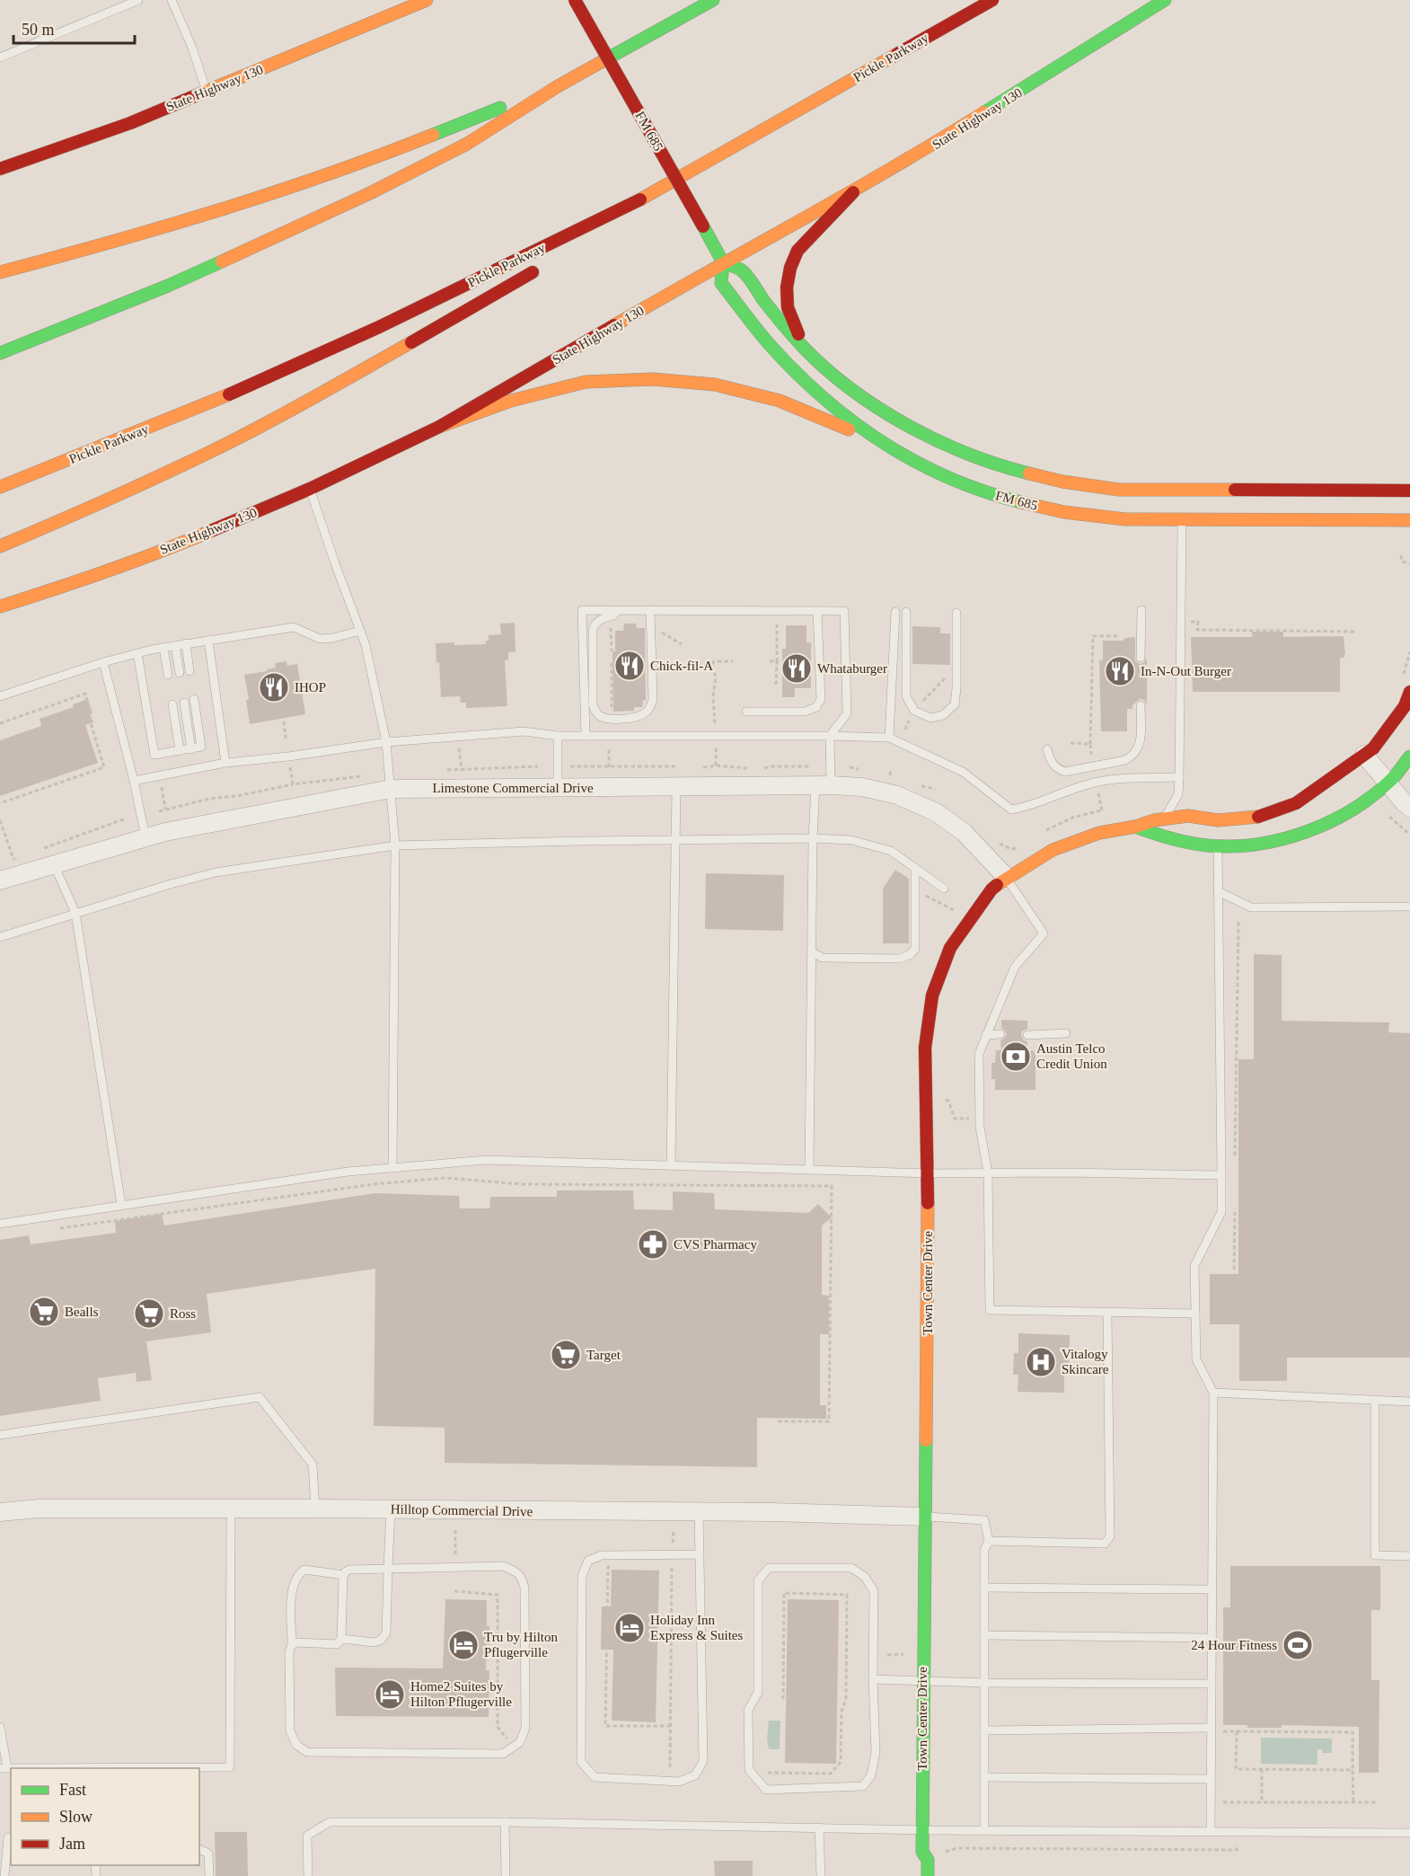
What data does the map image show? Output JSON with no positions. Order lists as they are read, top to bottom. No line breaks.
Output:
{"streets":{"main road":["Pickle Parkway","State Highway 130","FM 685","Town Center Drive"],"street":["Limestone Commercial Drive","Hilltop Commercial Drive"]},"crossings":[["State Highway 130","FM 685"],["Limestone Commercial Drive","Town Center Drive"],["Town Center Drive","Hilltop Commercial Drive"]],"places":{"restaurant":["Chick-fil-A","Whataburger","In-N-Out Burger","IHOP"],"bank":["Austin Telco Credit Union"],"pharmacy":["CVS Pharmacy"],"supermarket":["Bealls","Ross","Target"],"hospital":["Vitalogy Skincare"],"hotel":["Holiday Inn Express & Suites","Tru by Hilton Pflugerville","Home2 Suites by Hilton Pflugerville"],"sports":["24 Hour Fitness"]},"legend":["Fast","Slow","Jam"],"scale_bar":"50 m"}
